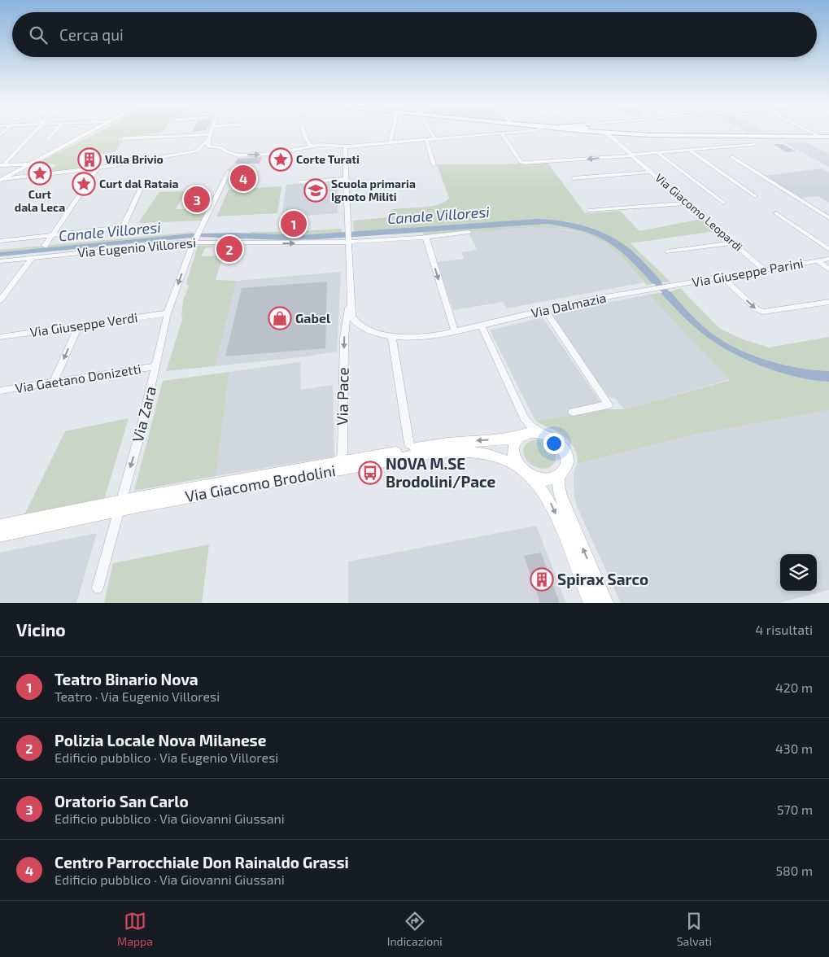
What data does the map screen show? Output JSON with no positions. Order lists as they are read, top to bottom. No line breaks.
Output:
{"streets":{"main road":["Via Giacomo Brodolini"],"street":["Via Giacomo Leopardi","Via Eugenio Villoresi","Via Giuseppe Parini","Via Dalmazia","Via Giuseppe Verdi","Via Gaetano Donizetti","Via Pace","Via Zara"]},"crossings":[["Via Giacomo Leopardi","Via Giuseppe Parini"],["Via Eugenio Villoresi","Via Zara"],["Via Giuseppe Parini","Via Dalmazia"],["Via Giuseppe Verdi","Via Zara"],["Via Gaetano Donizetti","Via Zara"],["Via Pace","Via Giacomo Brodolini"],["Via Zara","Via Giacomo Brodolini"]],"one_way":["Via Zara"],"water":["Canale Villoresi"],"places":{"building":["Villa Brivio","Spirax Sarco"],"place":["Corte Turati","Curt dala Leca","Curt dal Rataia"],"school or university":["Scuola primaria Ignoto Militi"],"shop":["Gabel"],"bus stop":["NOVA M.SE Brodolini/Pace"]},"page":{"search":"Cerca qui","pins":["4","3","1","2"],"heading":["Vicino","4 risultati"],"list":[{"mark":"1","name":"Teatro Binario Nova","note":"Teatro · Via Eugenio Villoresi","value":"420 m"},{"mark":"2","name":"Polizia Locale Nova Milanese","note":"Edificio pubblico · Via Eugenio Villoresi","value":"430 m"},{"mark":"3","name":"Oratorio San Carlo","note":"Edificio pubblico · Via Giovanni Giussani","value":"570 m"},{"mark":"4","name":"Centro Parrocchiale Don Rainaldo Grassi","note":"Edificio pubblico · Via Giovanni Giussani","value":"580 m"}],"nav":["Mappa","Indicazioni","Salvati"]}}
